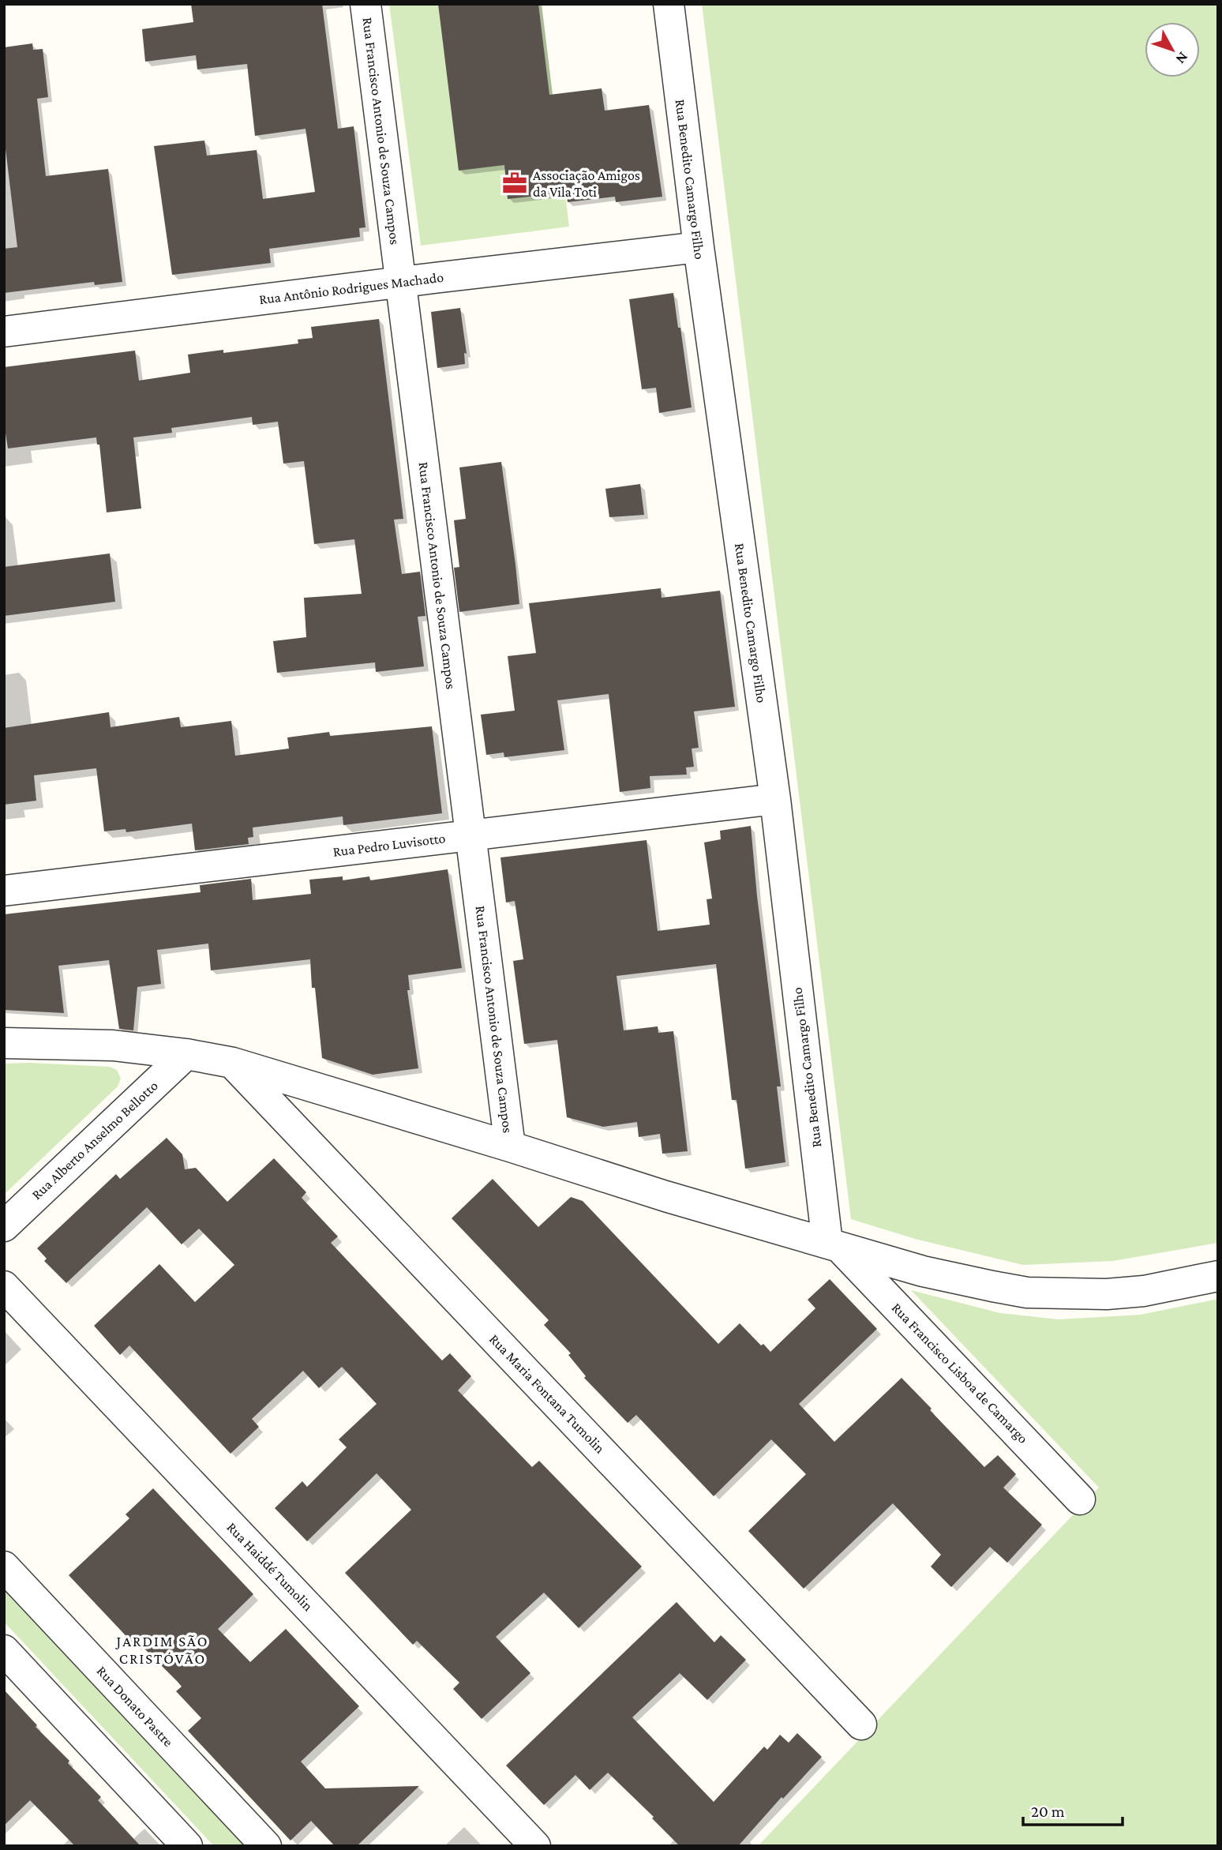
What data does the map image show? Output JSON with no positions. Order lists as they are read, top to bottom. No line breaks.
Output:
{"streets":{"street":["Rua Francisco Antonio de Souza Campos","Rua Benedito Camargo Filho","Rua Antônio Rodrigues Machado","Rua Pedro Luvisotto","Rua Alberto Anselmo Bellotto","Rua Francisco Lisboa de Camargo","Rua Maria Fontana Tumolin","Rua Haiddé Tumolin","Rua Donato Pastre"]},"crossings":[["Rua Francisco Antonio de Souza Campos","Rua Antônio Rodrigues Machado"],["Rua Francisco Antonio de Souza Campos","Rua Pedro Luvisotto"],["Rua Benedito Camargo Filho","Rua Antônio Rodrigues Machado"],["Rua Benedito Camargo Filho","Rua Pedro Luvisotto"],["Rua Benedito Camargo Filho","Rua Francisco Lisboa de Camargo"]],"districts":["JARDIM SÃO CRISTÓVÃO"],"places":{"office":["Associação Amigos da Vila Toti"]},"scale_bar":"20 m","north":"bottom right"}
